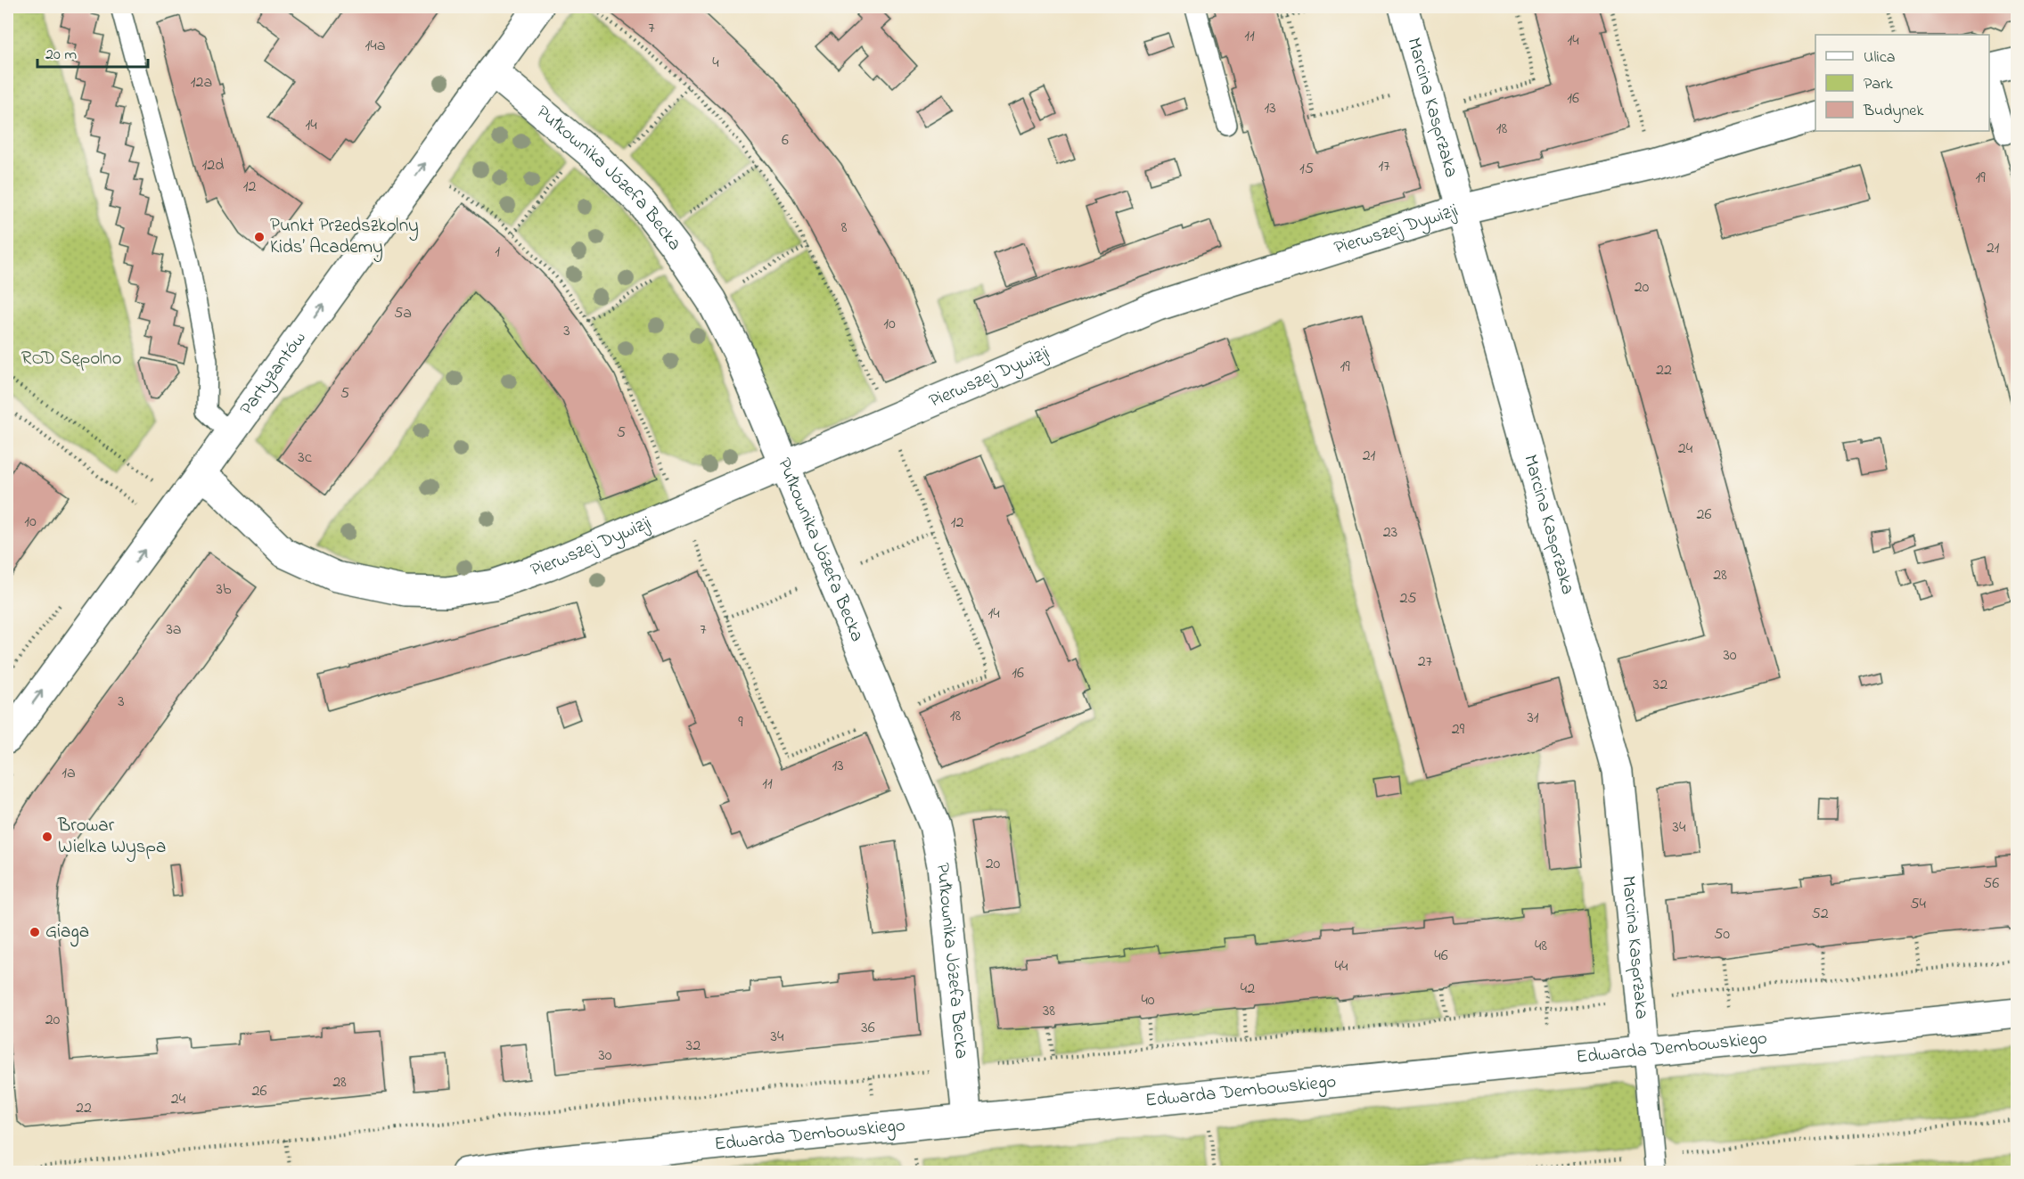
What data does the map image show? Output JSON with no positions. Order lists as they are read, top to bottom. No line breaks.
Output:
{"streets":{"street":["Marcina Kasprzaka","Pułkownika Józefa Becka","Pierwszej Dywizji","Partyzantów","Edwarda Dembowskiego"]},"crossings":[["Marcina Kasprzaka","Pierwszej Dywizji"],["Marcina Kasprzaka","Edwarda Dembowskiego"],["Pułkownika Józefa Becka","Pierwszej Dywizji"],["Pułkownika Józefa Becka","Partyzantów"],["Pułkownika Józefa Becka","Edwarda Dembowskiego"],["Pierwszej Dywizji","Partyzantów"]],"one_way":["Partyzantów"],"parks":["ROD Sępolno"],"places":["Punkt Przedszkolny Kids’ Academy","Browar Wielka Wyspa","Giaga"],"house_numbers":["7","11","14","14a","4","12a","16","13","14","18","6","12d","17","15","19","12","8","21","1","20","5a","10","3","19","22","5","5","24","21","3c","26","10","12","23","28","3b","25","14","3a","7","30","27","16","32","3","18","31","9","29","13","1a","11","34","20","56","54","52","50","48","46","44","42","40","38","20","36","34","32","30","28","26","24","22"],"legend":["Ulica","Park","Budynek"],"scale_bar":"20 m"}
